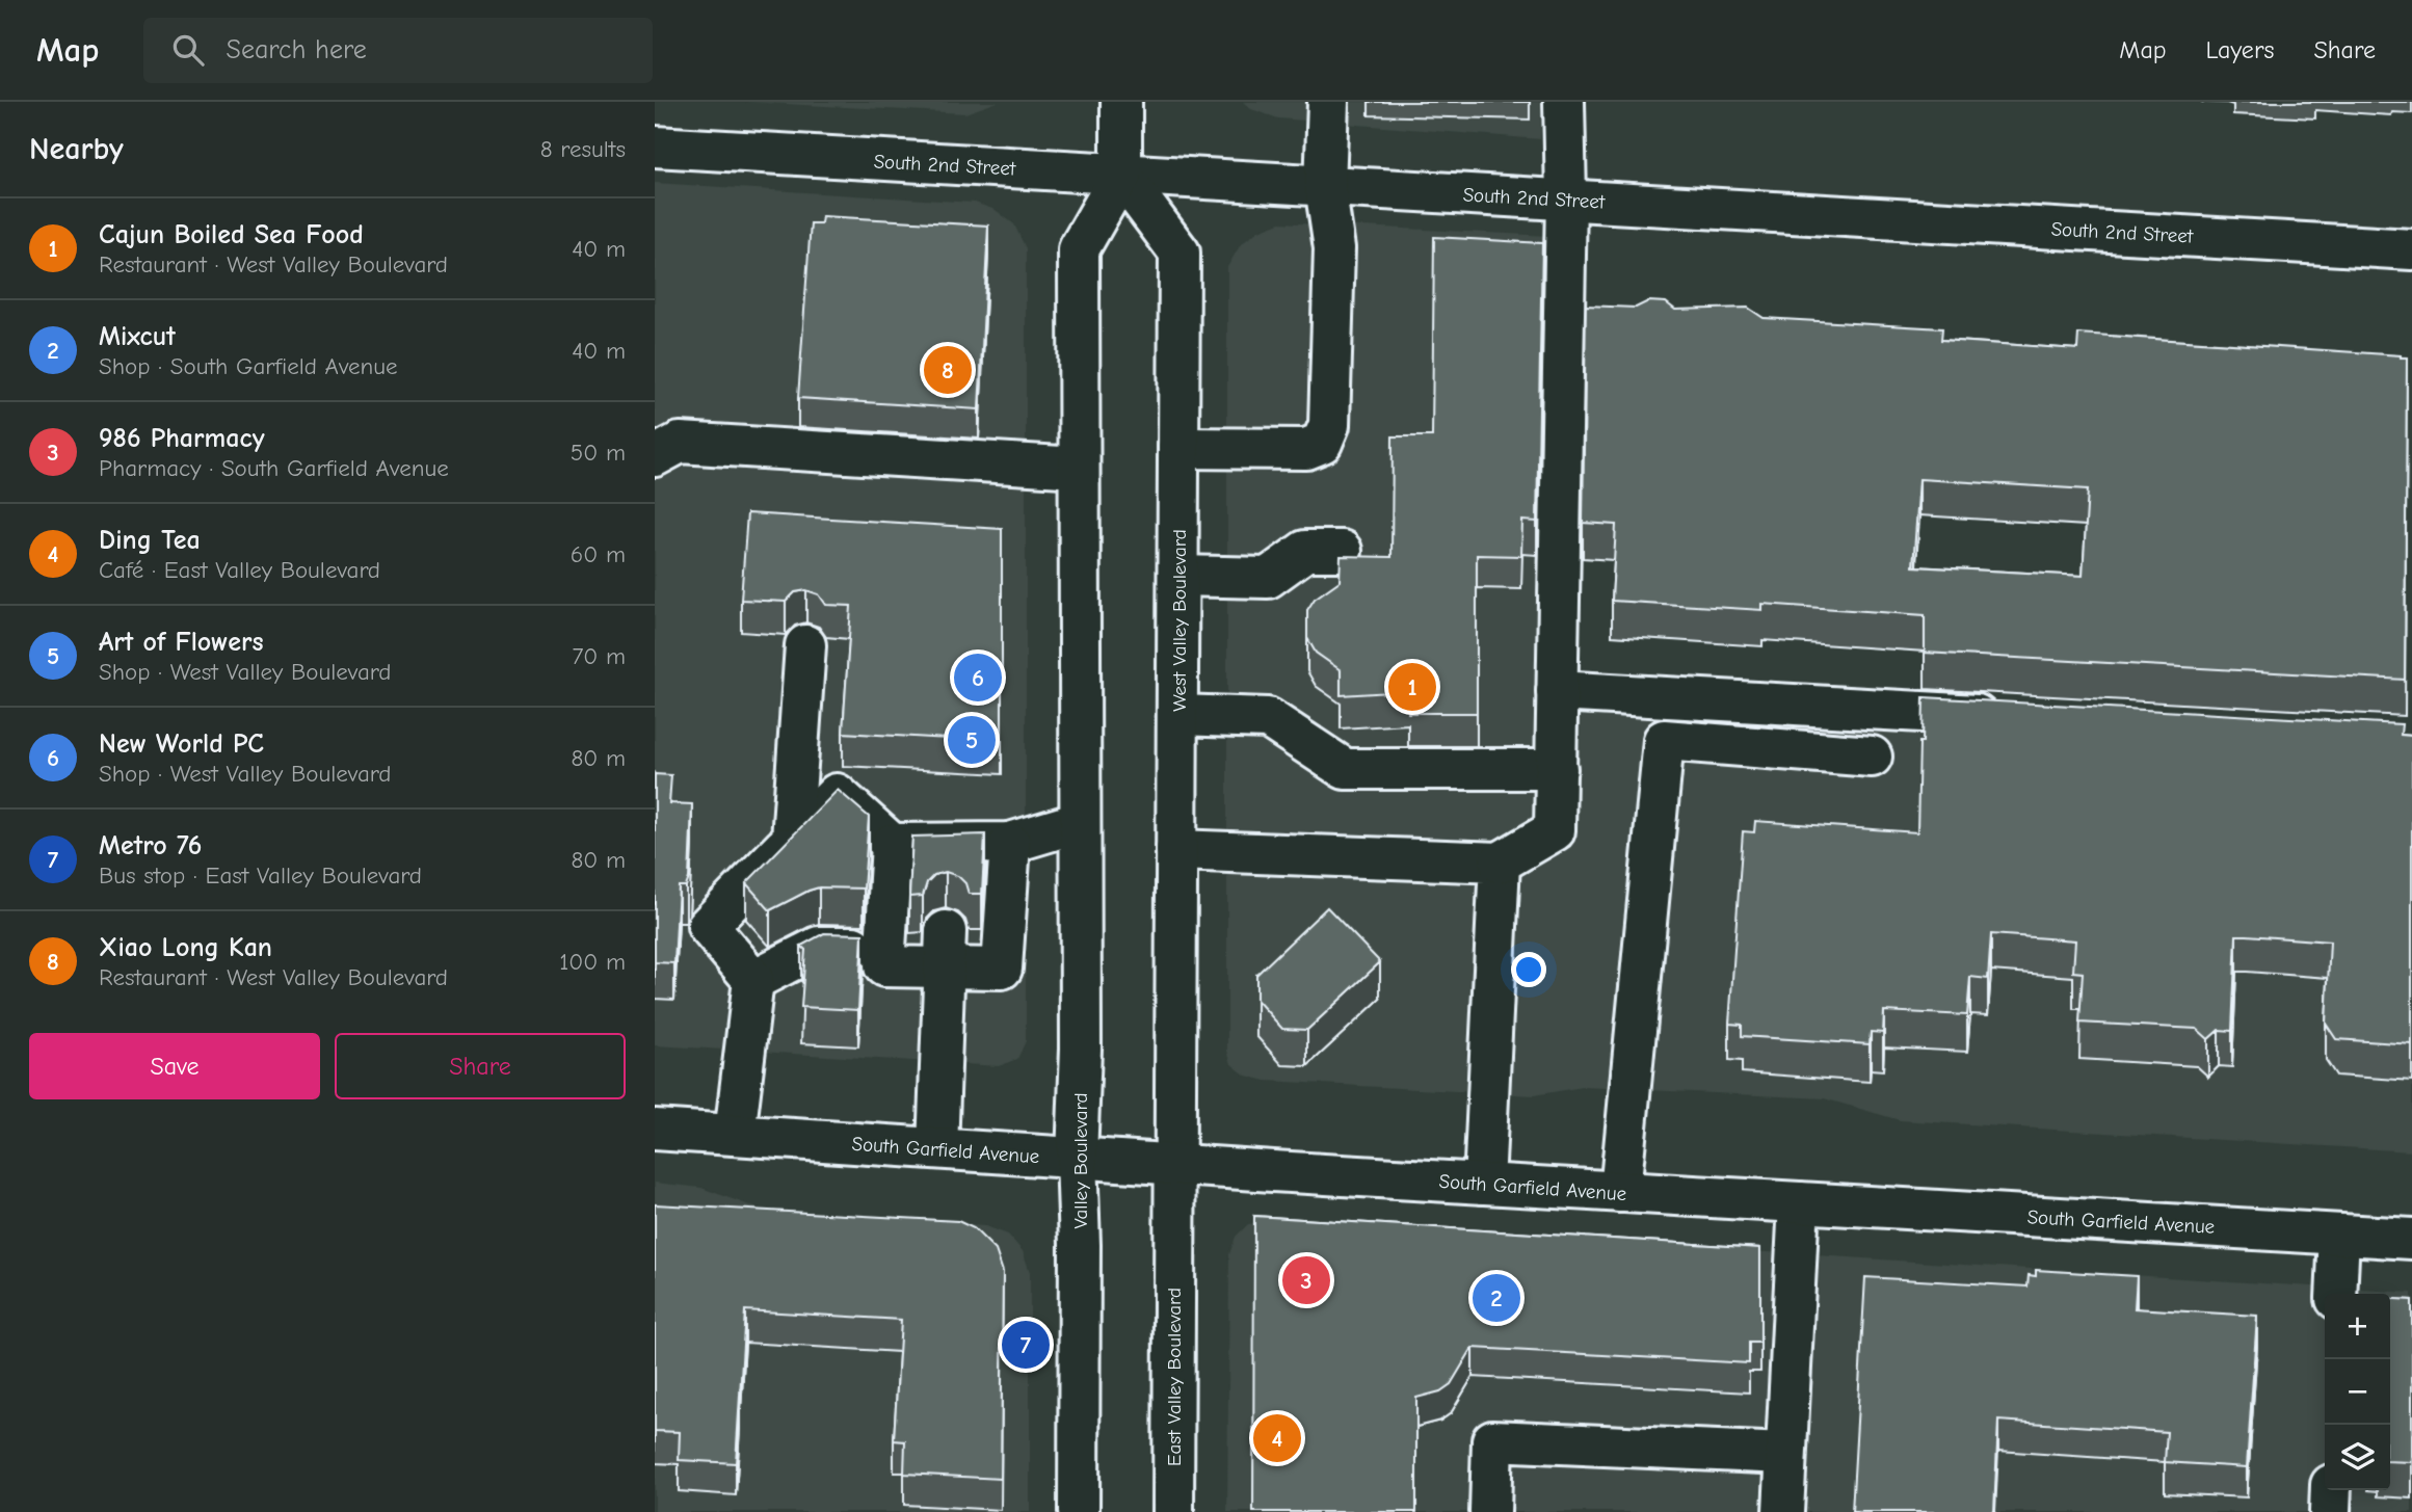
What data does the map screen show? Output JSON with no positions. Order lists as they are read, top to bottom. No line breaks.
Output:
{"streets":{"main road":["South 2nd Street","West Valley Boulevard","South Garfield Avenue","Valley Boulevard","East Valley Boulevard"]},"crossings":[["South 2nd Street","West Valley Boulevard"],["West Valley Boulevard","South Garfield Avenue"],["West Valley Boulevard","East Valley Boulevard"],["South Garfield Avenue","Valley Boulevard"],["South Garfield Avenue","East Valley Boulevard"]],"page":{"header":"Map","search":"Search here","nav":["Map","Layers","Share"],"heading":["Nearby","8 results"],"list":[{"mark":"1","name":"Cajun Boiled Sea Food","note":"Restaurant · West Valley Boulevard","value":"40 m"},{"mark":"2","name":"Mixcut","note":"Shop · South Garfield Avenue","value":"40 m"},{"mark":"3","name":"986 Pharmacy","note":"Pharmacy · South Garfield Avenue","value":"50 m"},{"mark":"4","name":"Ding Tea","note":"Café · East Valley Boulevard","value":"60 m"},{"mark":"5","name":"Art of Flowers","note":"Shop · West Valley Boulevard","value":"70 m"},{"mark":"6","name":"New World PC","note":"Shop · West Valley Boulevard","value":"80 m"},{"mark":"7","name":"Metro 76","note":"Bus stop · East Valley Boulevard","value":"80 m"},{"mark":"8","name":"Xiao Long Kan","note":"Restaurant · West Valley Boulevard","value":"100 m"}],"pins":["8","6","1","5","3","2","7","4"],"buttons":["Save","Share"],"map_buttons":["+","−"]}}
